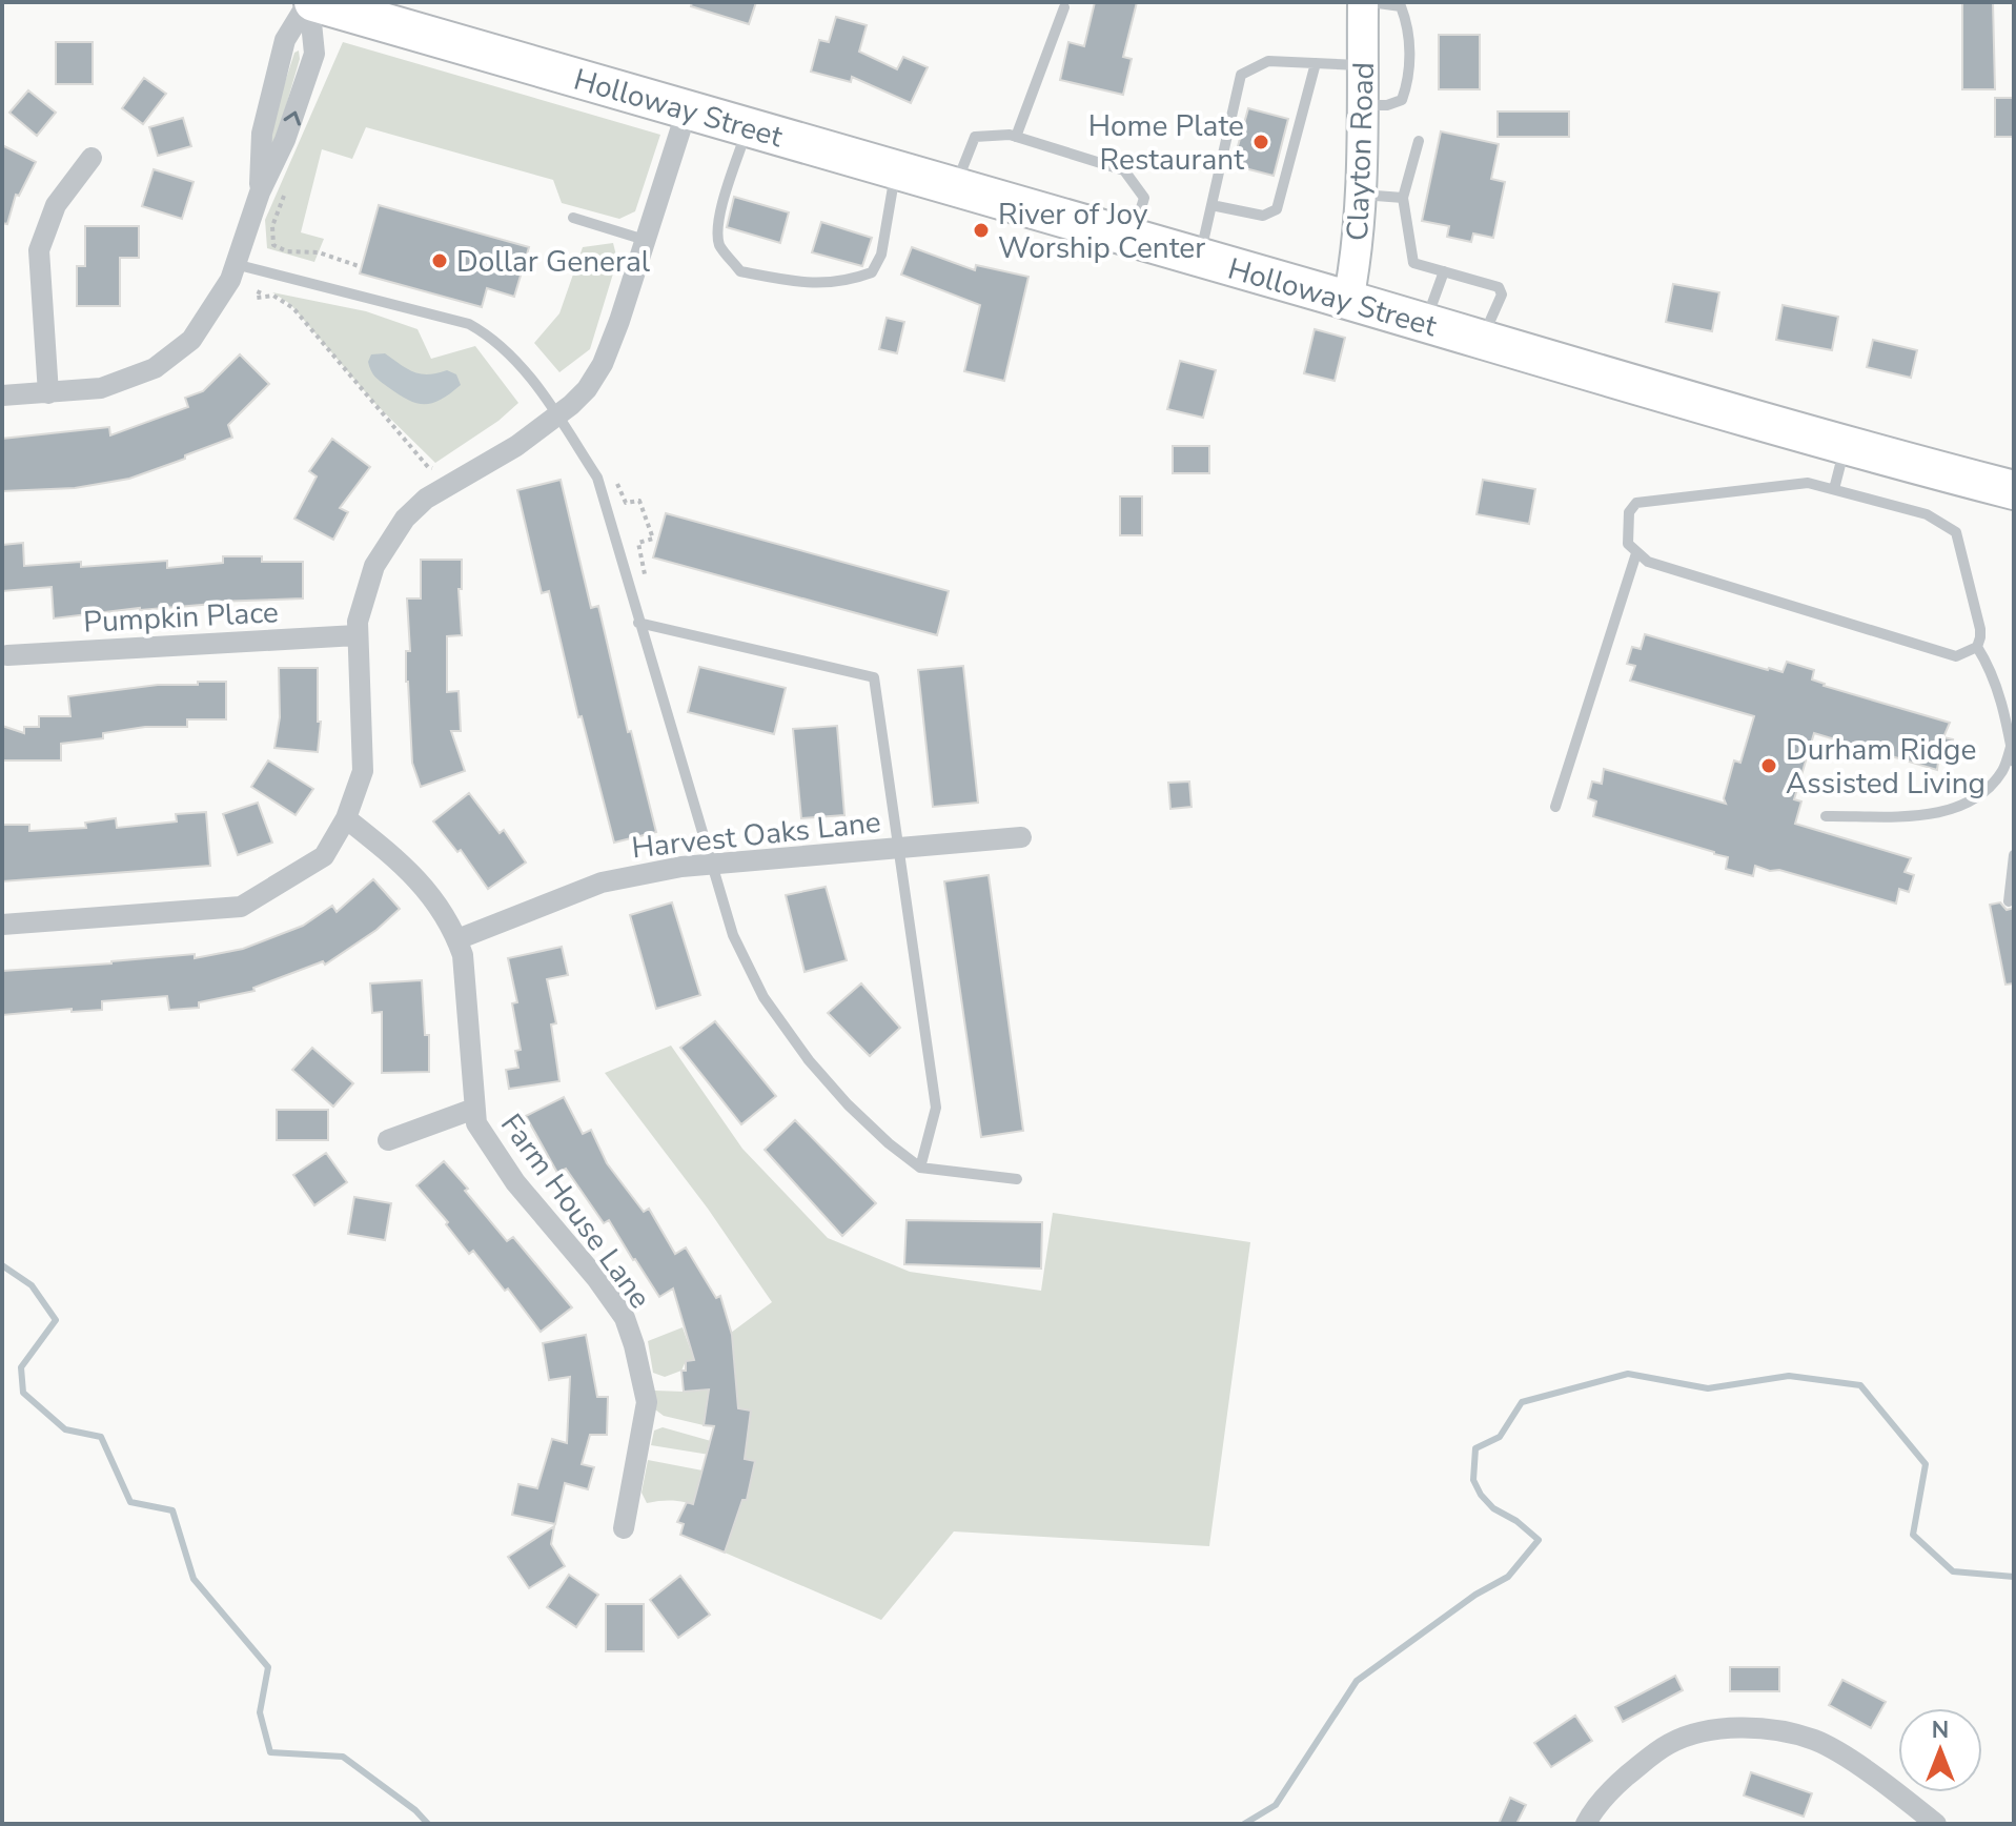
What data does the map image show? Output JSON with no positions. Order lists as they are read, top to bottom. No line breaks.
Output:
{"streets":{"highway":["Holloway Street"],"street":["Clayton Road","Pumpkin Place","Harvest Oaks Lane","Farm House Lane"]},"crossings":[["Holloway Street","Clayton Road"],["Harvest Oaks Lane","Farm House Lane"]],"places":["Home Plate Restaurant","River of Joy Worship Center","Dollar General","Durham Ridge Assisted Living"],"north":"top"}
